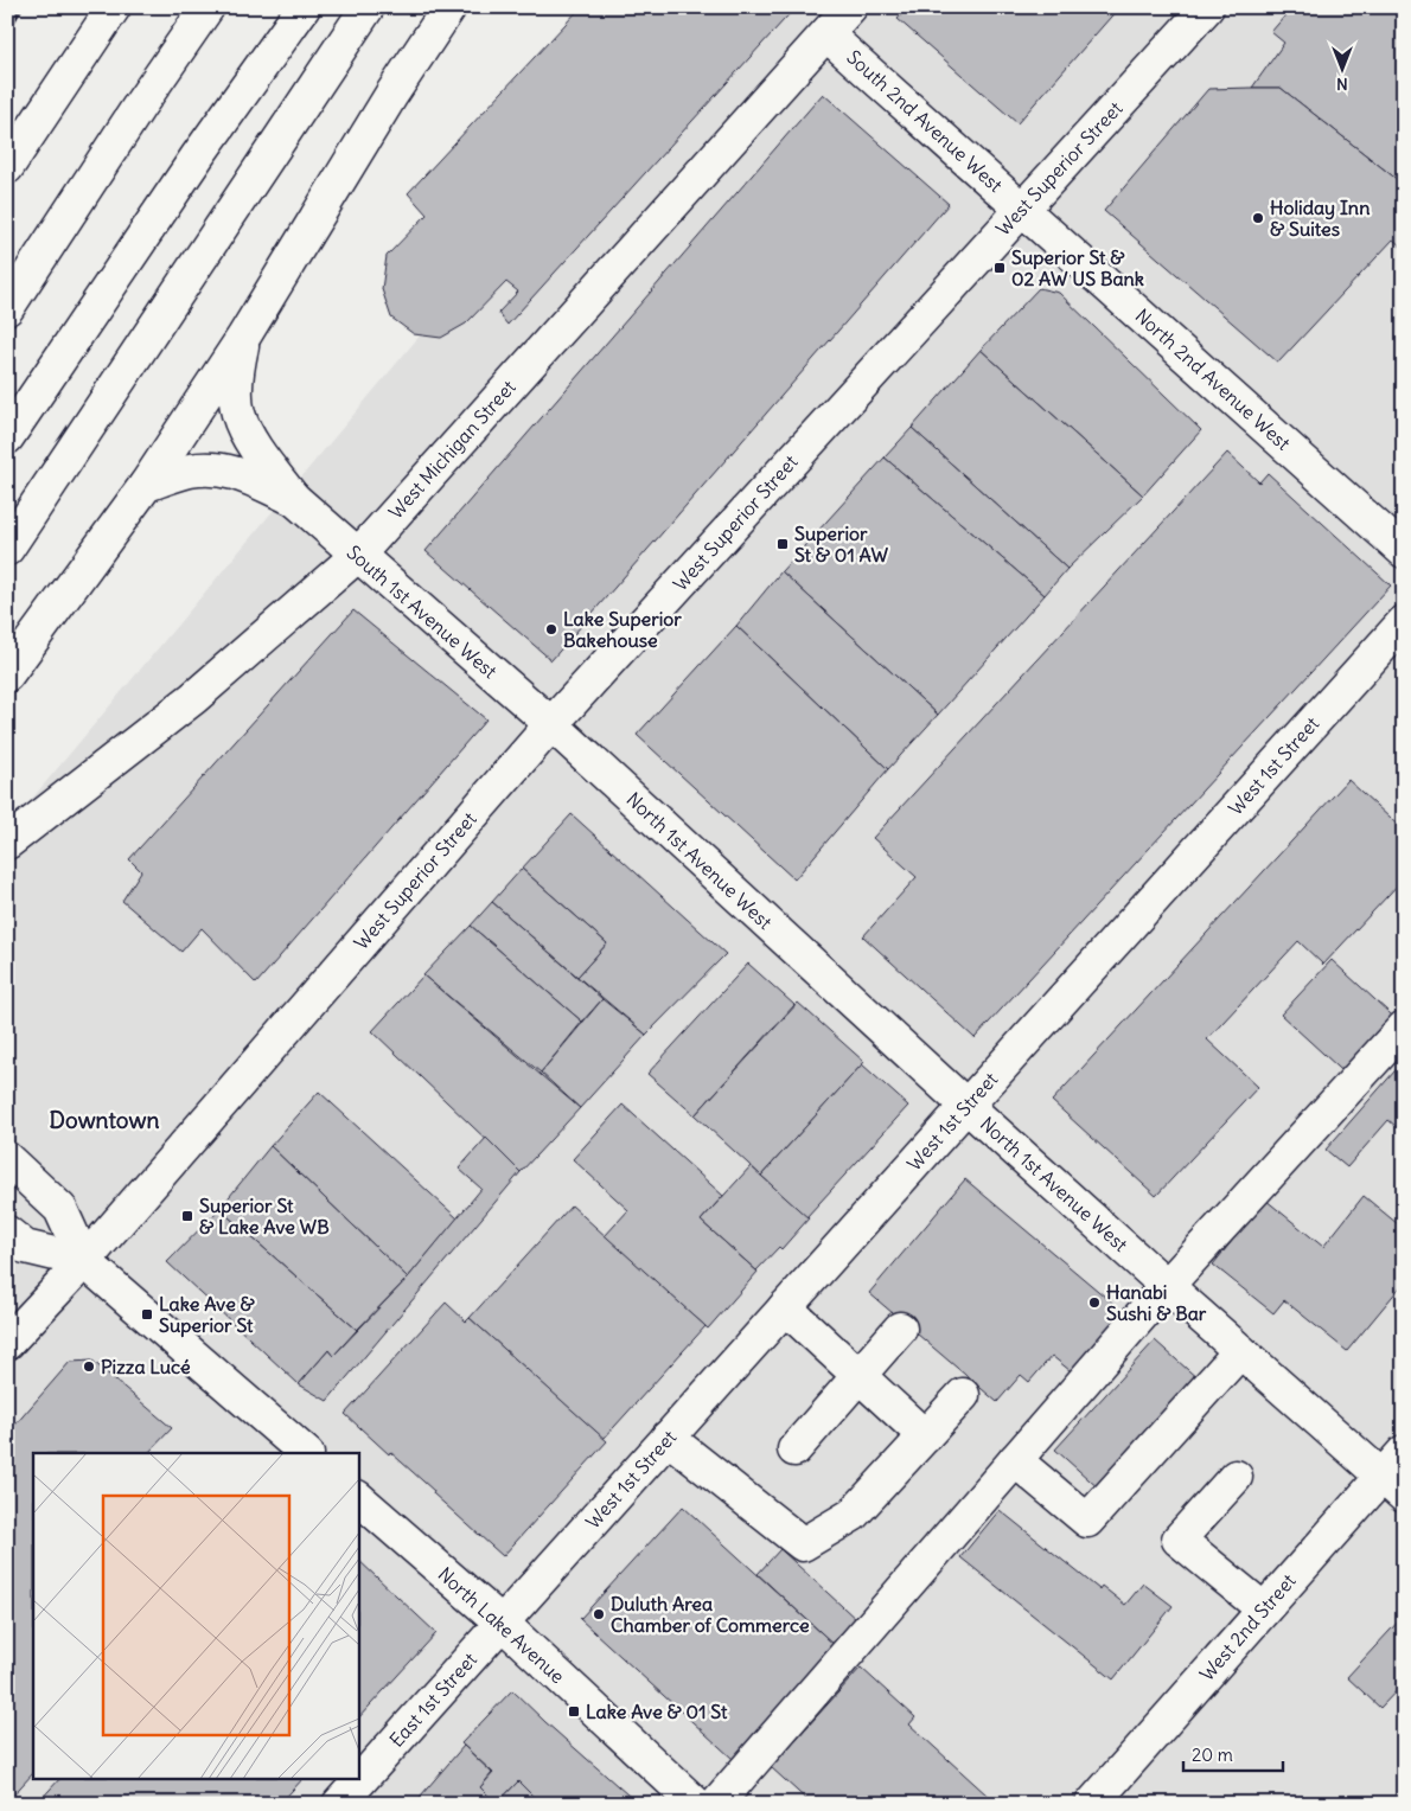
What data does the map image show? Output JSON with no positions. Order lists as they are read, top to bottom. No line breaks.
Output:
{"streets":{"main road":["South 2nd Avenue West","West Superior Street","North 2nd Avenue West","West Michigan Street","South 1st Avenue West","West 1st Street","North 1st Avenue West","North Lake Avenue","West 2nd Street","East 1st Street"]},"crossings":[["South 2nd Avenue West","West Superior Street"],["South 2nd Avenue West","North 2nd Avenue West"],["South 2nd Avenue West","West Michigan Street"],["West Superior Street","North 2nd Avenue West"],["West Superior Street","South 1st Avenue West"],["West Superior Street","North 1st Avenue West"],["West Michigan Street","South 1st Avenue West"],["South 1st Avenue West","North 1st Avenue West"],["West 1st Street","North 1st Avenue West"],["West 1st Street","North Lake Avenue"],["West 1st Street","East 1st Street"],["North 1st Avenue West","West 2nd Street"],["North Lake Avenue","East 1st Street"]],"districts":["Downtown"],"places":{"other":["Holiday Inn & Suites","Lake Superior Bakehouse","Hanabi Sushi & Bar","Pizza Lucé","Duluth Area Chamber of Commerce"],"transit":["Superior St & 02 AW US Bank","Superior St & 01 AW","Superior St & Lake Ave WB","Lake Ave & Superior St","Lake Ave & 01 St"]},"scale_bar":"20 m","north":"bottom"}
